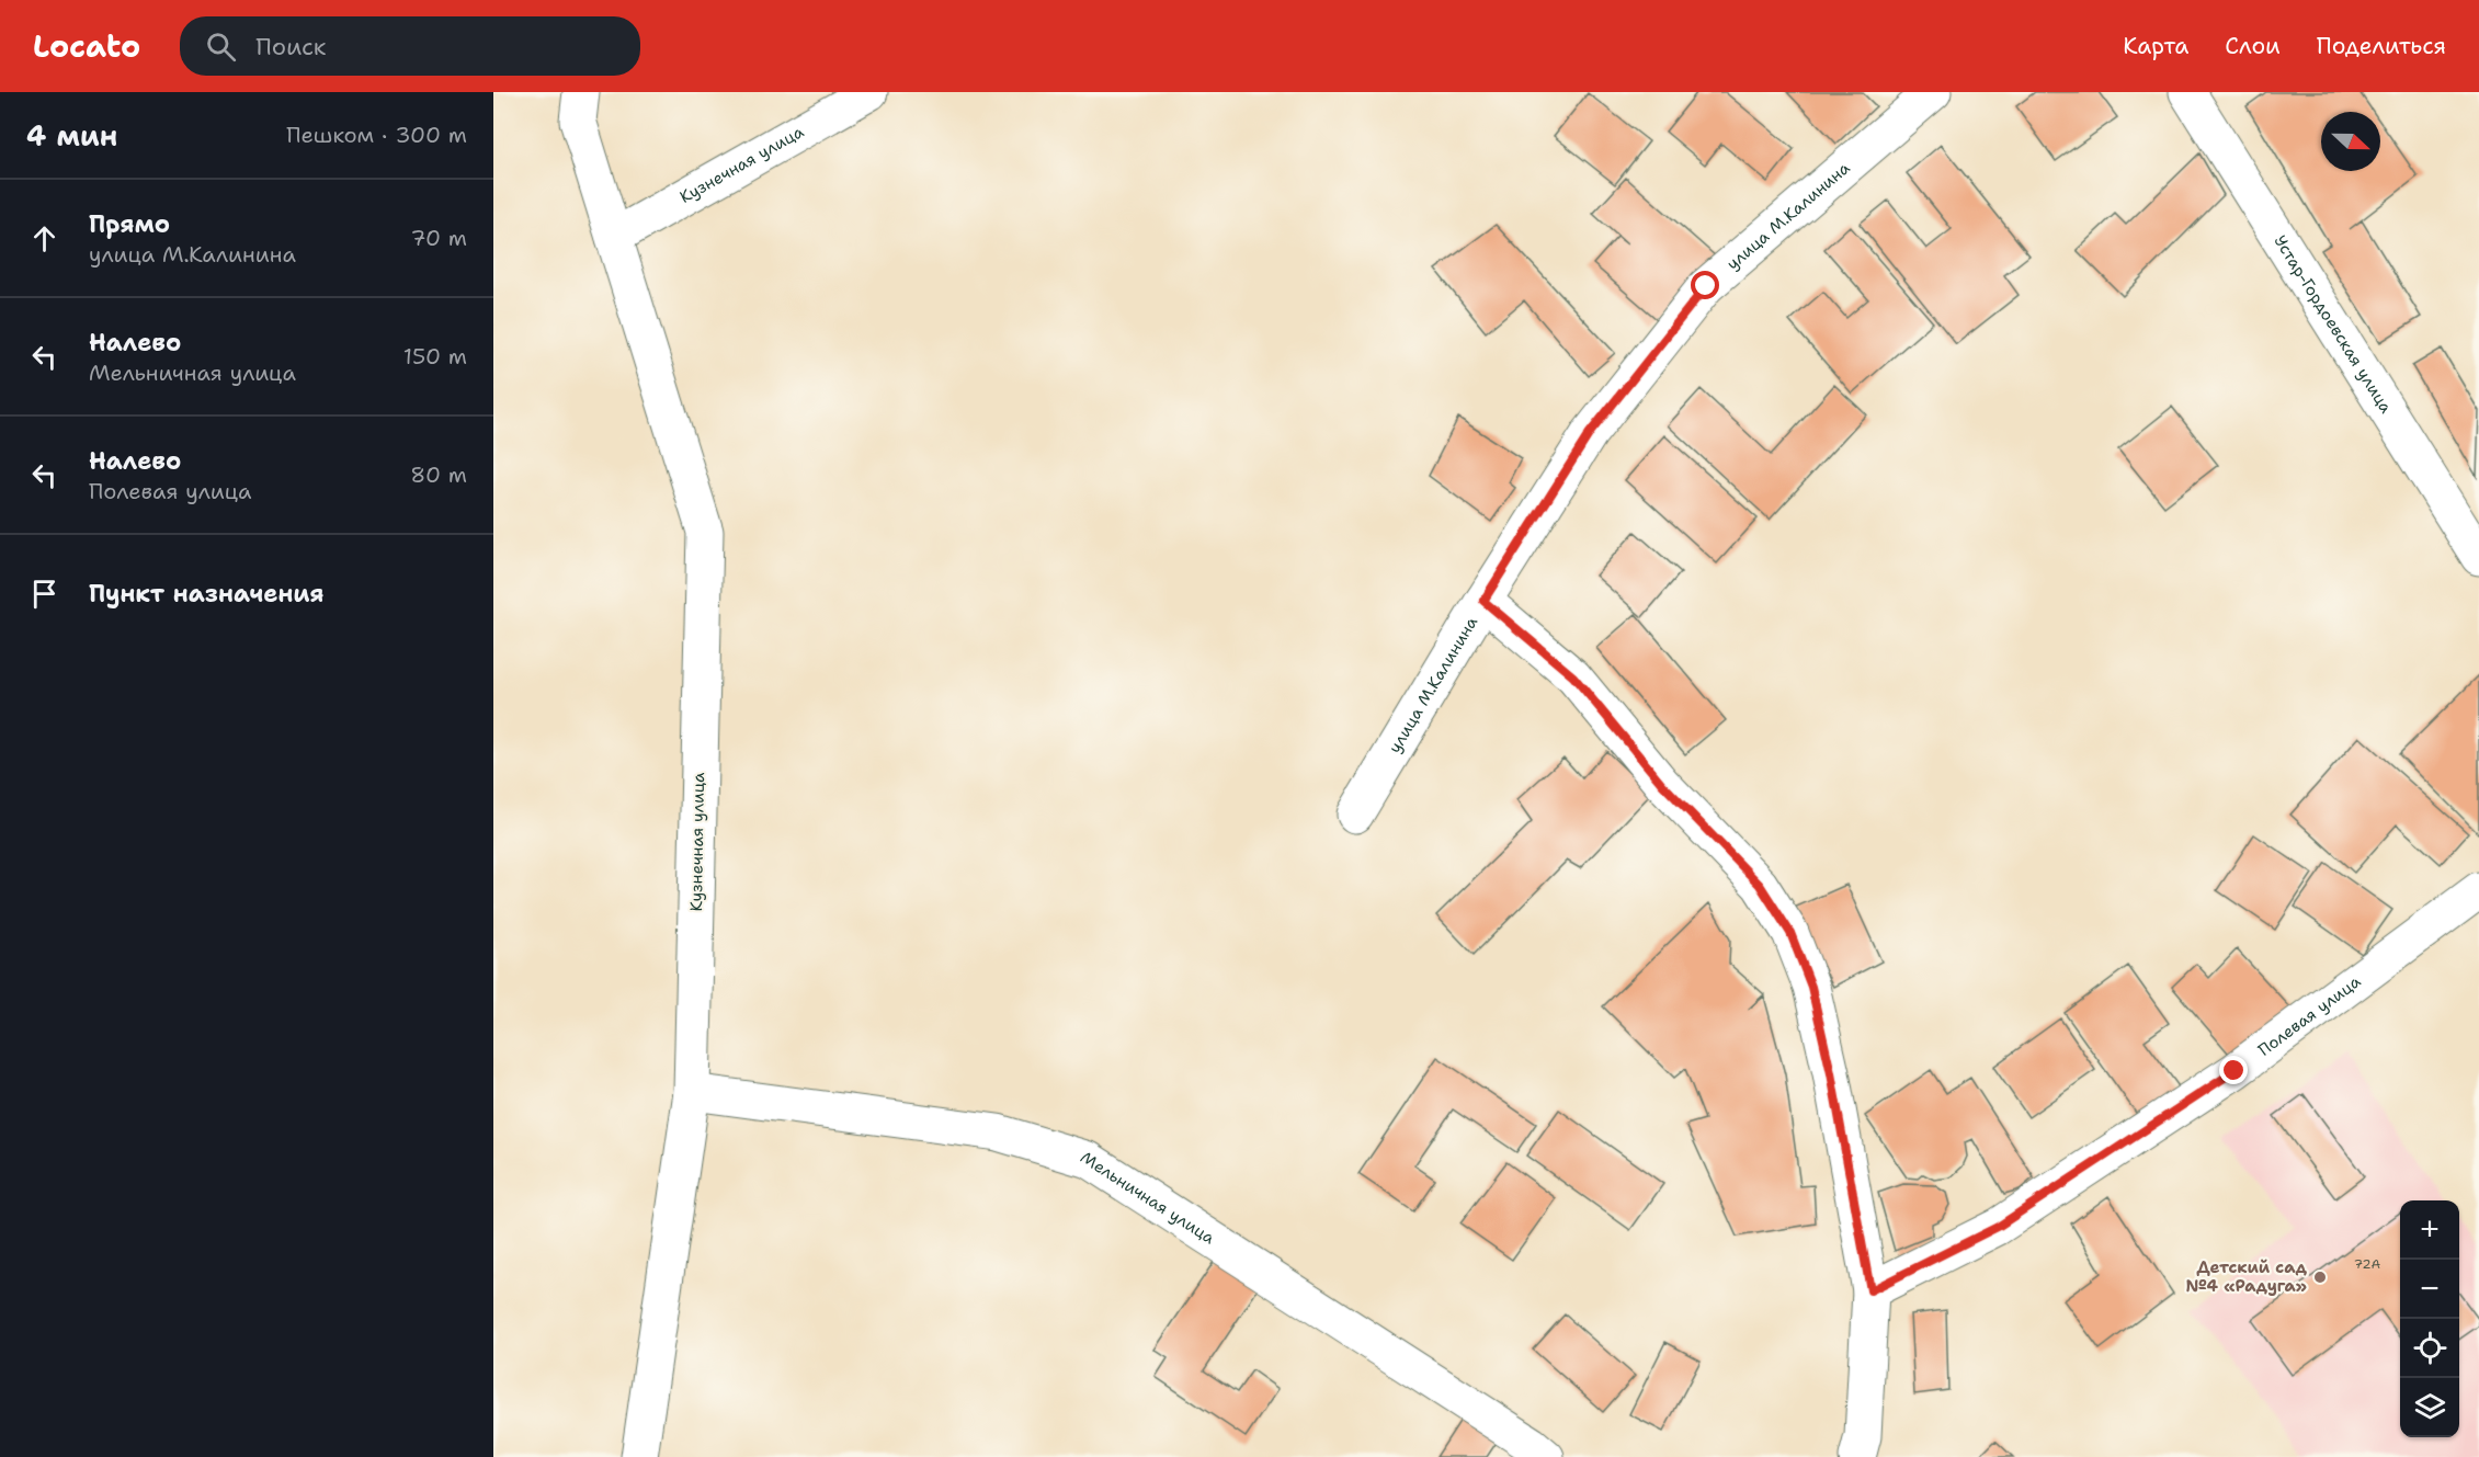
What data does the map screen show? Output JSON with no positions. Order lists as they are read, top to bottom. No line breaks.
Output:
{"streets":{"street":["Кузнечная улица","улица М.Калинина","Устар-Гордоевская улица","Полевая улица","Мельничная улица"]},"crossings":[["Кузнечная улица","Мельничная улица"]],"places":["Детский сад №4 «Радуга»"],"house_numbers":["72А"],"north":"right","page":{"header":"Locato","search":"Поиск","nav":["Карта","Слои","Поделиться"],"heading":["4 мин","Пешком · 300 m"],"list":[["Прямо","улица М.Калинина","70 m"],["Налево","Мельничная улица","150 m"],["Налево","Полевая улица","80 m"],"Пункт назначения"],"map_buttons":["+","−"]}}
